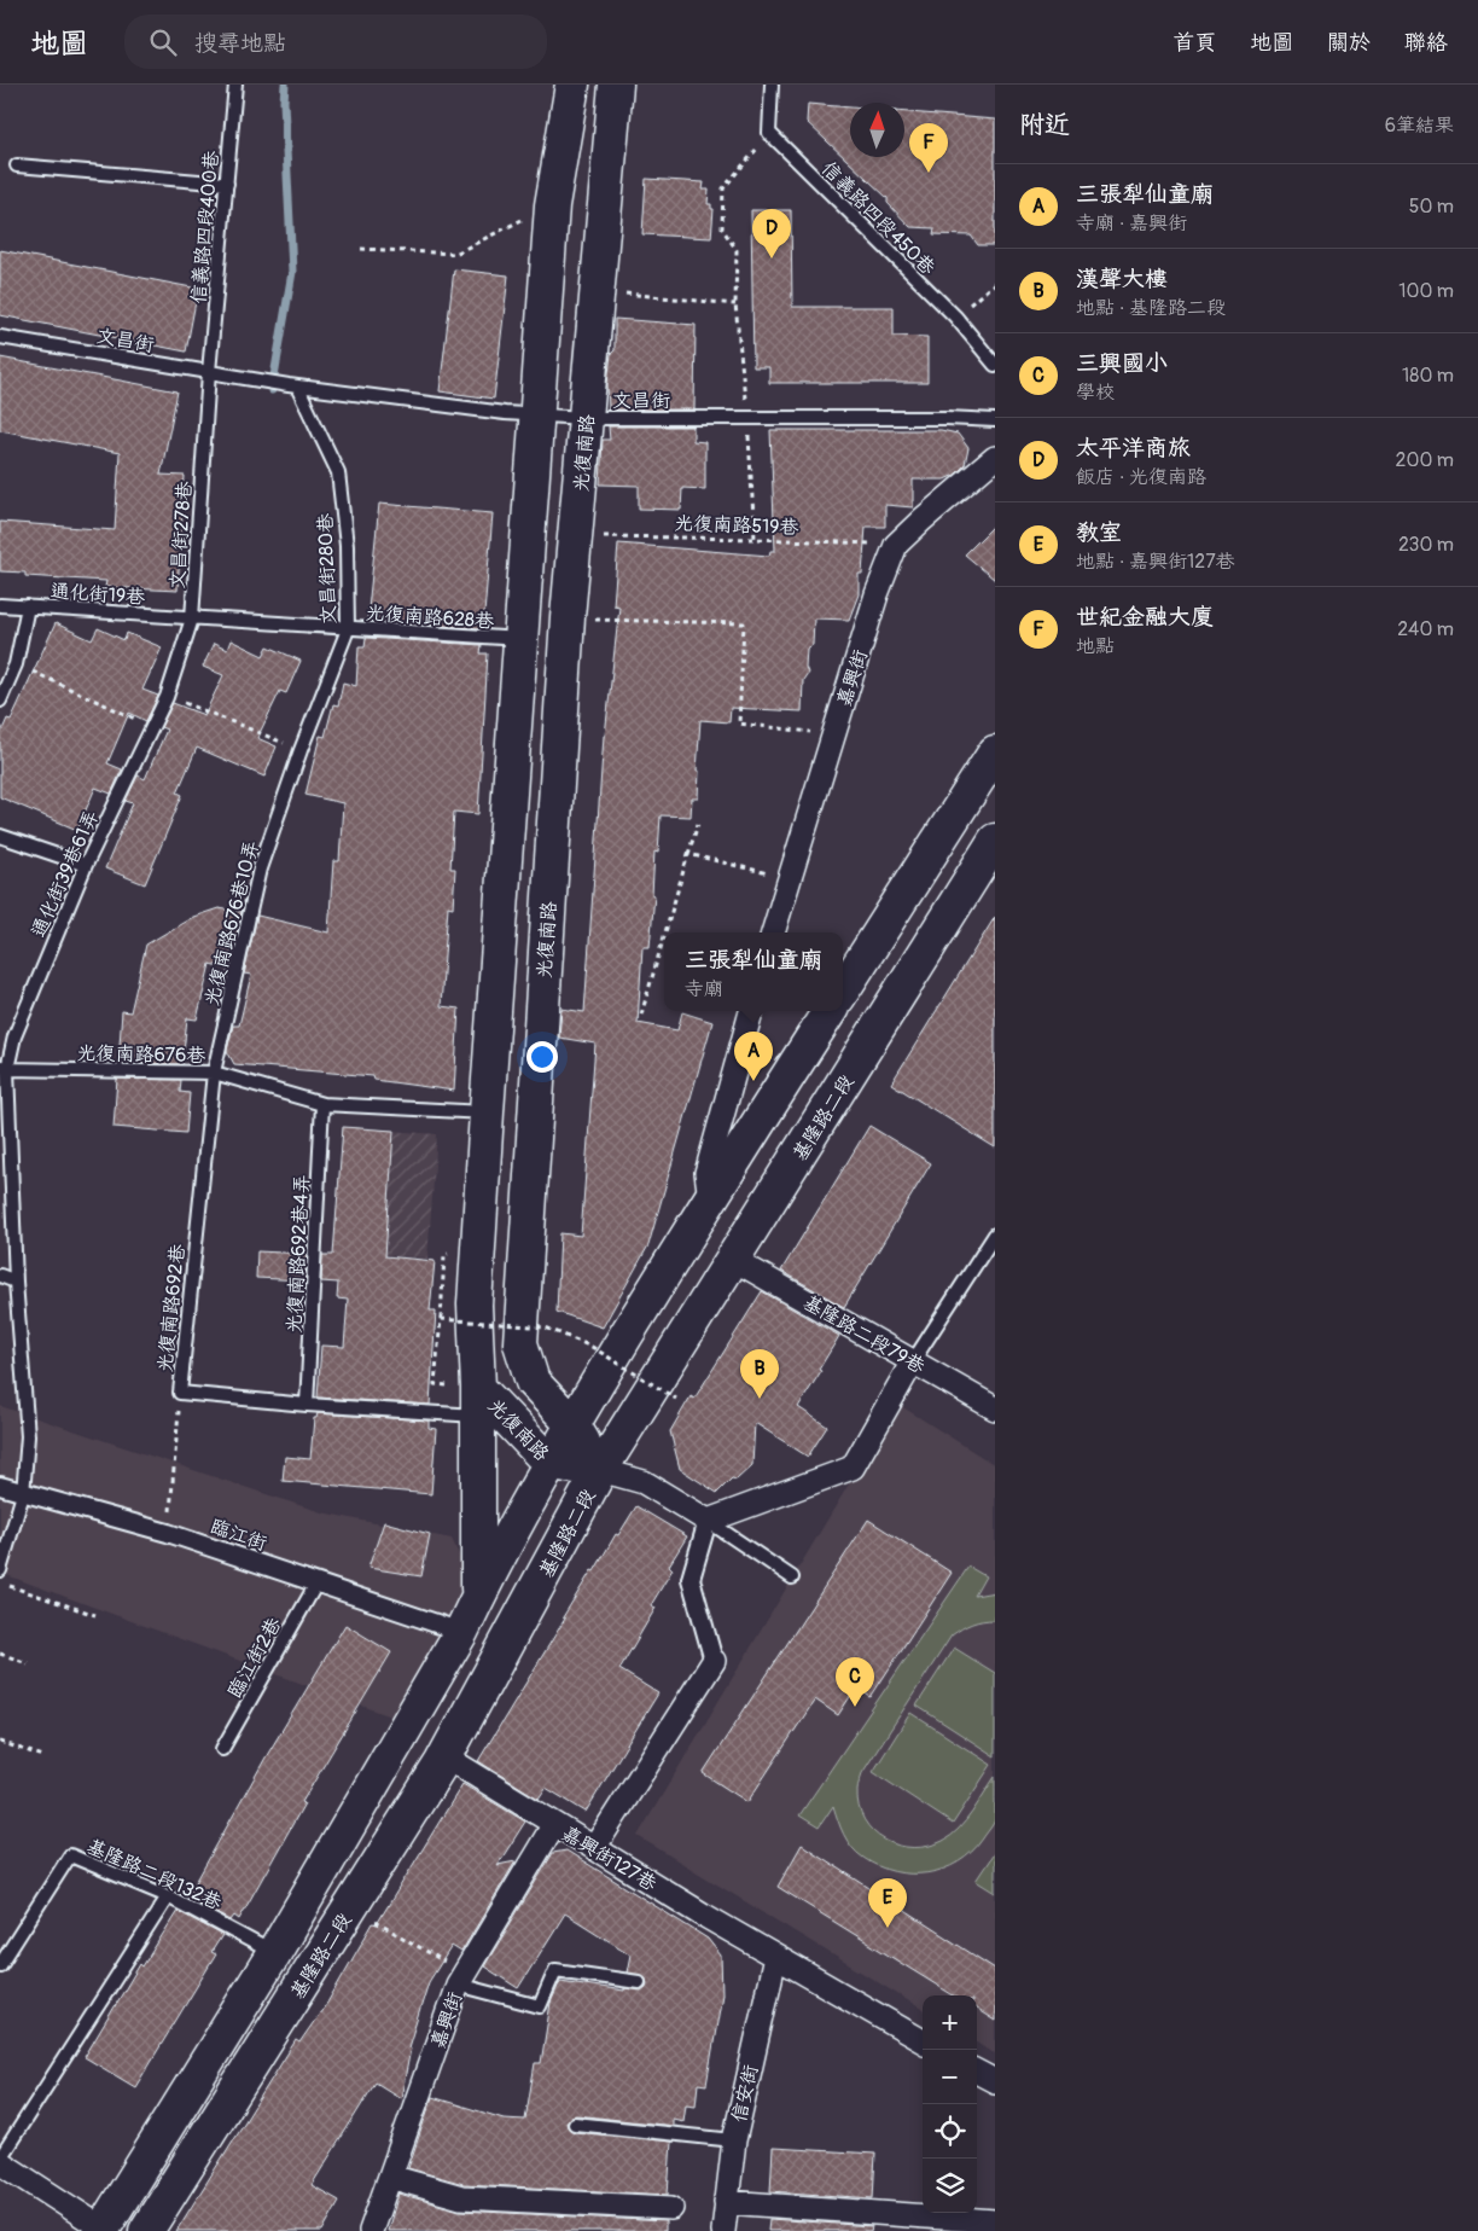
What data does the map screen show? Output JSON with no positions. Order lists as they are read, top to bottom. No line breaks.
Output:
{"streets":{"main road":["光復南路","基隆路二段"],"street":["嘉興街","基隆路二段79巷","臨江街","嘉興街127巷","信安街"],"lane":["信義路四段450巷","信義路四段400巷","文昌街","文昌街278巷","文昌街280巷","通化街19巷","光復南路628巷","通化街39巷61弄","光復南路676巷10弄","光復南路676巷","光復南路692巷4弄","光復南路692巷","臨江街2巷","基隆路二段132巷"],"path":["光復南路519巷"]},"crossings":[["信義路四段400巷","文昌街"],["信義路四段400巷","文昌街278巷"],["文昌街","光復南路"],["文昌街","文昌街278巷"],["文昌街","文昌街280巷"],["光復南路","光復南路519巷"],["光復南路","光復南路628巷"],["光復南路","光復南路676巷"],["光復南路","基隆路二段"],["光復南路","光復南路692巷"],["光復南路519巷","嘉興街"],["文昌街278巷","通化街19巷"],["文昌街278巷","光復南路628巷"],["文昌街278巷","通化街39巷61弄"],["文昌街280巷","光復南路628巷"],["文昌街280巷","光復南路676巷10弄"],["通化街19巷","光復南路628巷"],["嘉興街","嘉興街127巷"],["通化街39巷61弄","光復南路676巷"],["通化街39巷61弄","臨江街"],["光復南路676巷10弄","光復南路676巷"],["光復南路676巷10弄","光復南路692巷"],["光復南路676巷","光復南路692巷4弄"],["光復南路676巷","光復南路692巷"],["基隆路二段","基隆路二段79巷"],["基隆路二段","臨江街"],["基隆路二段","嘉興街127巷"],["基隆路二段","基隆路二段132巷"],["光復南路692巷4弄","光復南路692巷"],["臨江街","臨江街2巷"],["嘉興街127巷","信安街"]],"north":"top","page":{"header":"地圖","search":"搜尋地點","nav":["首頁","地圖","關於","聯絡"],"heading":["附近","6筆結果"],"pins":["F","D","A","B","C","E"],"list":[{"mark":"A","name":"三張犁仙童廟","note":"寺廟 · 嘉興街","value":"50 m"},{"mark":"B","name":"漢聲大樓","note":"地點 · 基隆路二段","value":"100 m"},{"mark":"C","name":"三興國小","note":"學校","value":"180 m"},{"mark":"D","name":"太平洋商旅","note":"飯店 · 光復南路","value":"200 m"},{"mark":"E","name":"教室","note":"地點 · 嘉興街127巷","value":"230 m"},{"mark":"F","name":"世紀金融大廈","note":"地點","value":"240 m"}],"popup":["三張犁仙童廟","寺廟"],"map_buttons":["+","−"]}}
